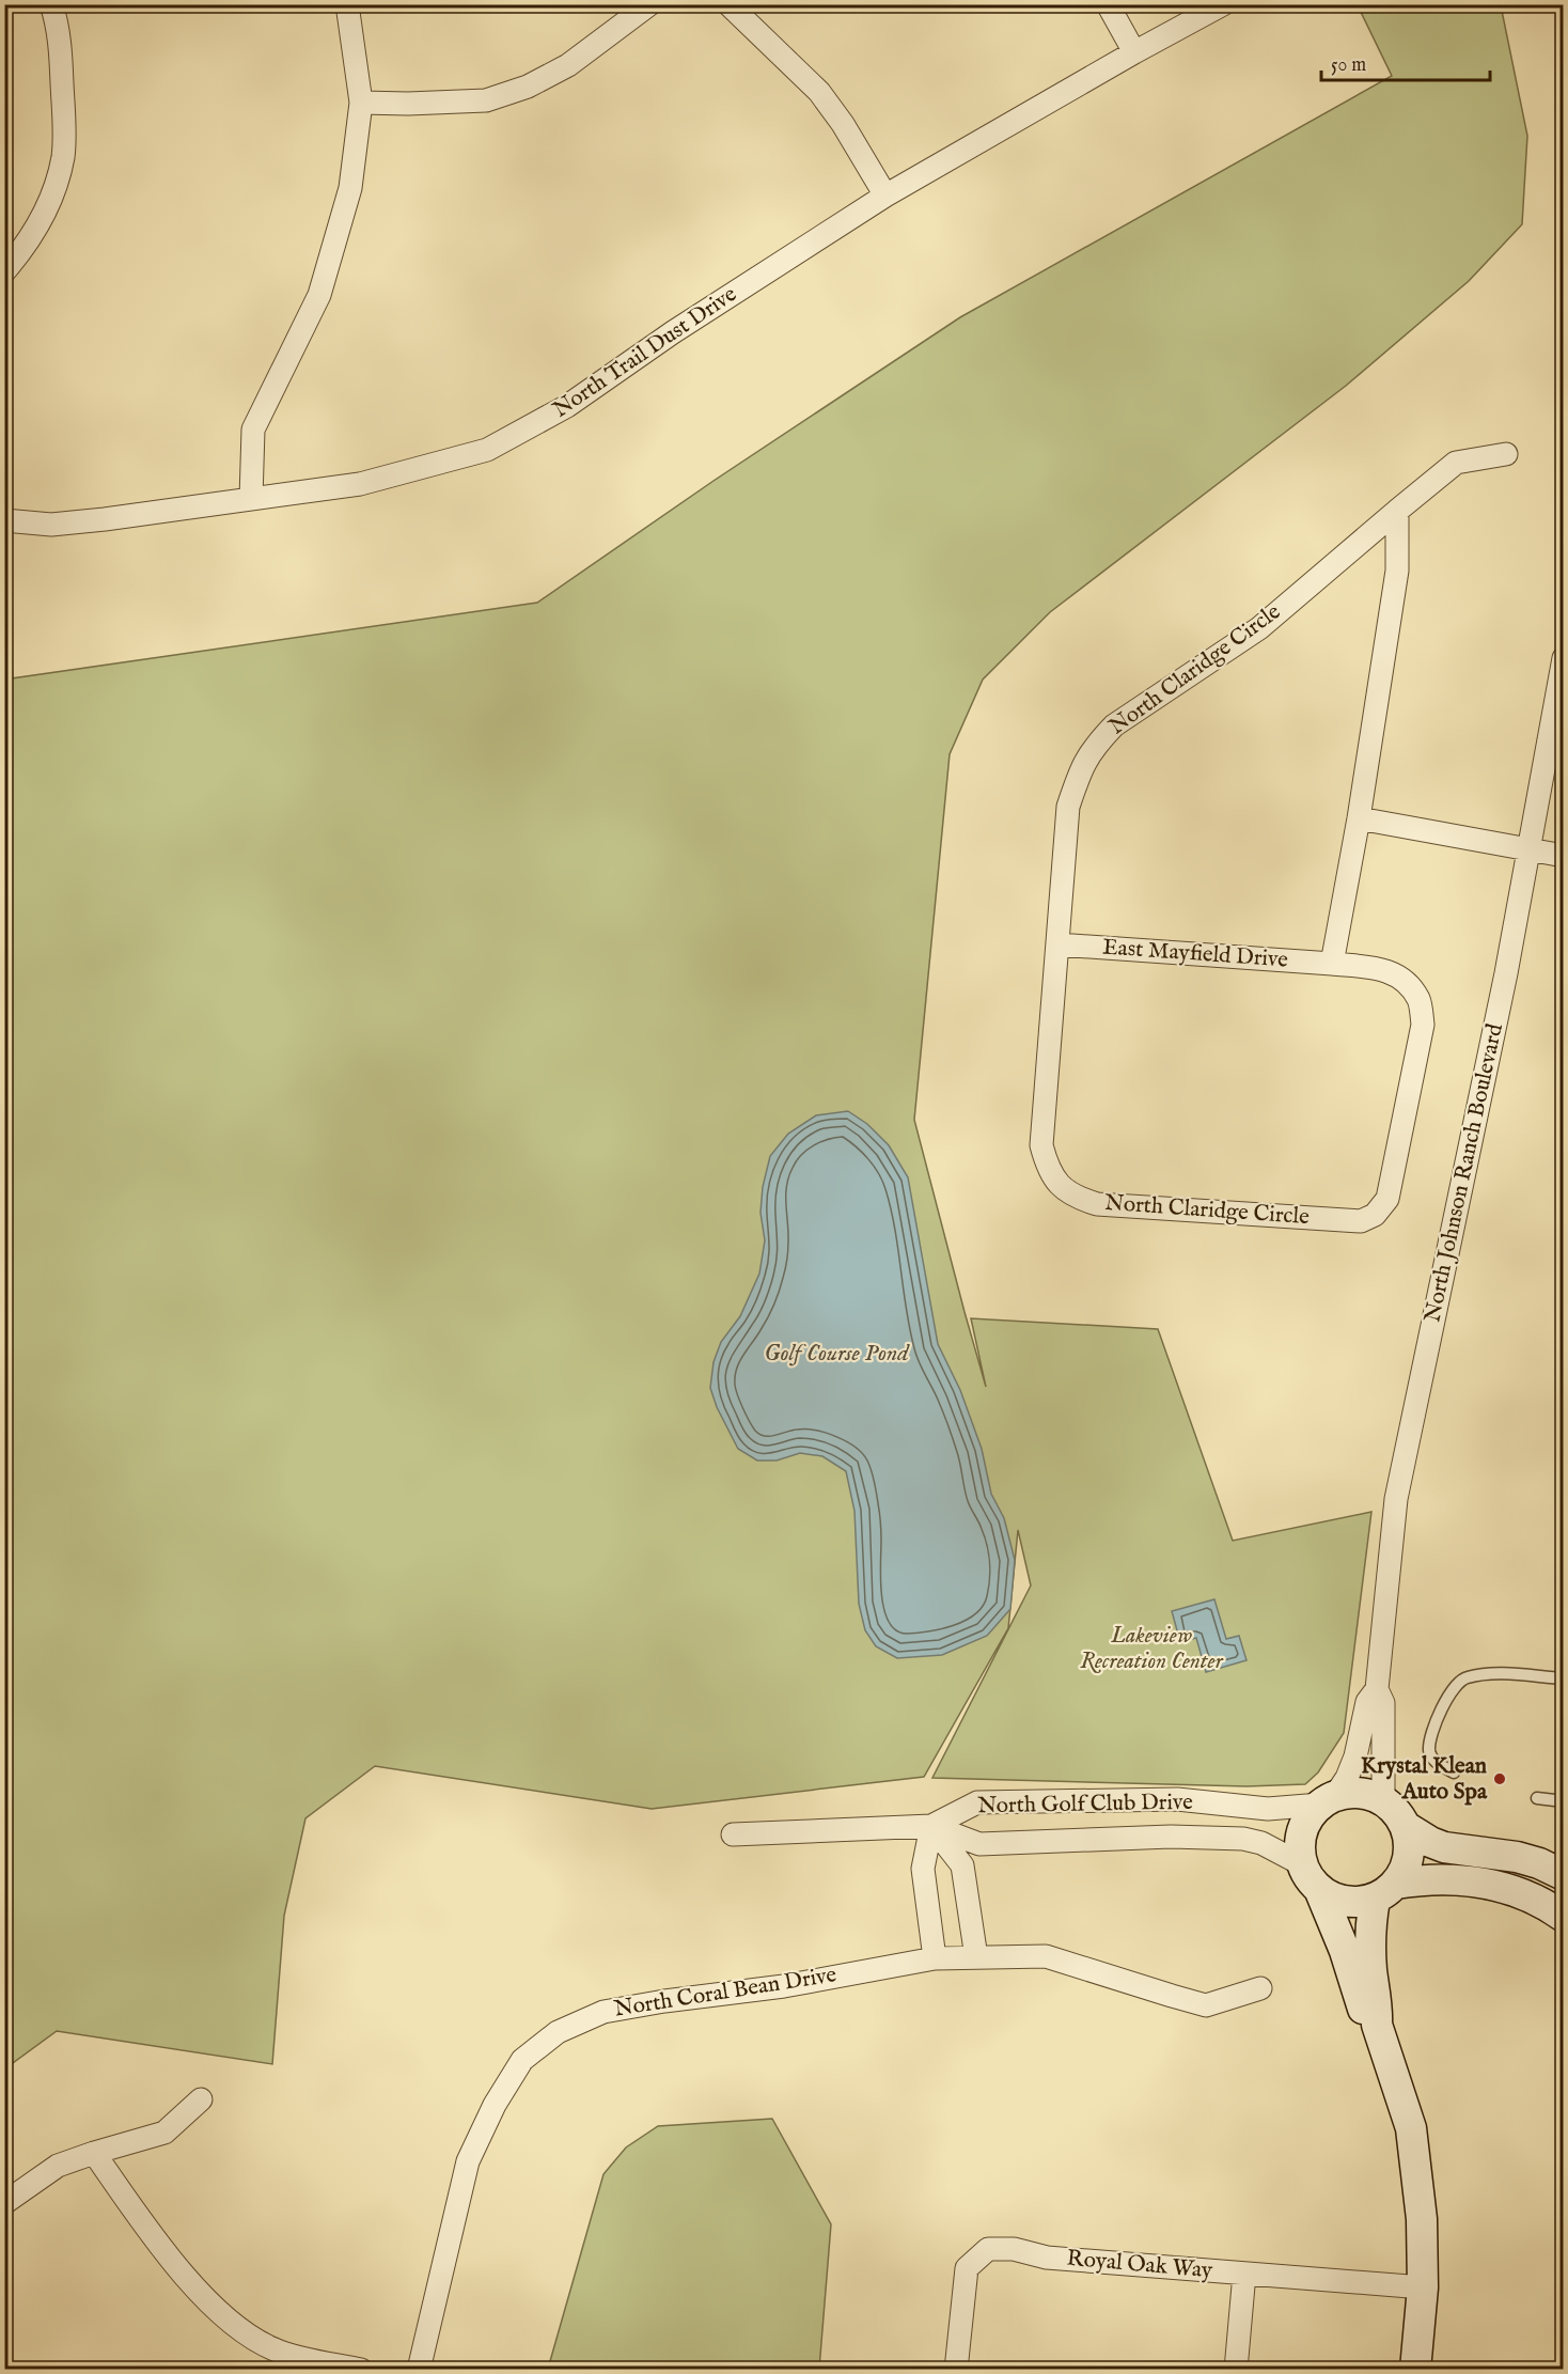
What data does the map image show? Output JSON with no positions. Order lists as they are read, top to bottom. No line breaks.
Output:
{"streets":{"street":["North Trail Dust Drive","North Claridge Circle","East Mayfield Drive","North Johnson Ranch Boulevard","North Golf Club Drive","North Coral Bean Drive","Royal Oak Way"]},"crossings":[["North Claridge Circle","East Mayfield Drive"],["North Johnson Ranch Boulevard","North Golf Club Drive"]],"water":["Golf Course Pond"],"parks":["Lakeview Recreation Center"],"places":["Krystal Klean Auto Spa"],"scale_bar":"50 m"}
